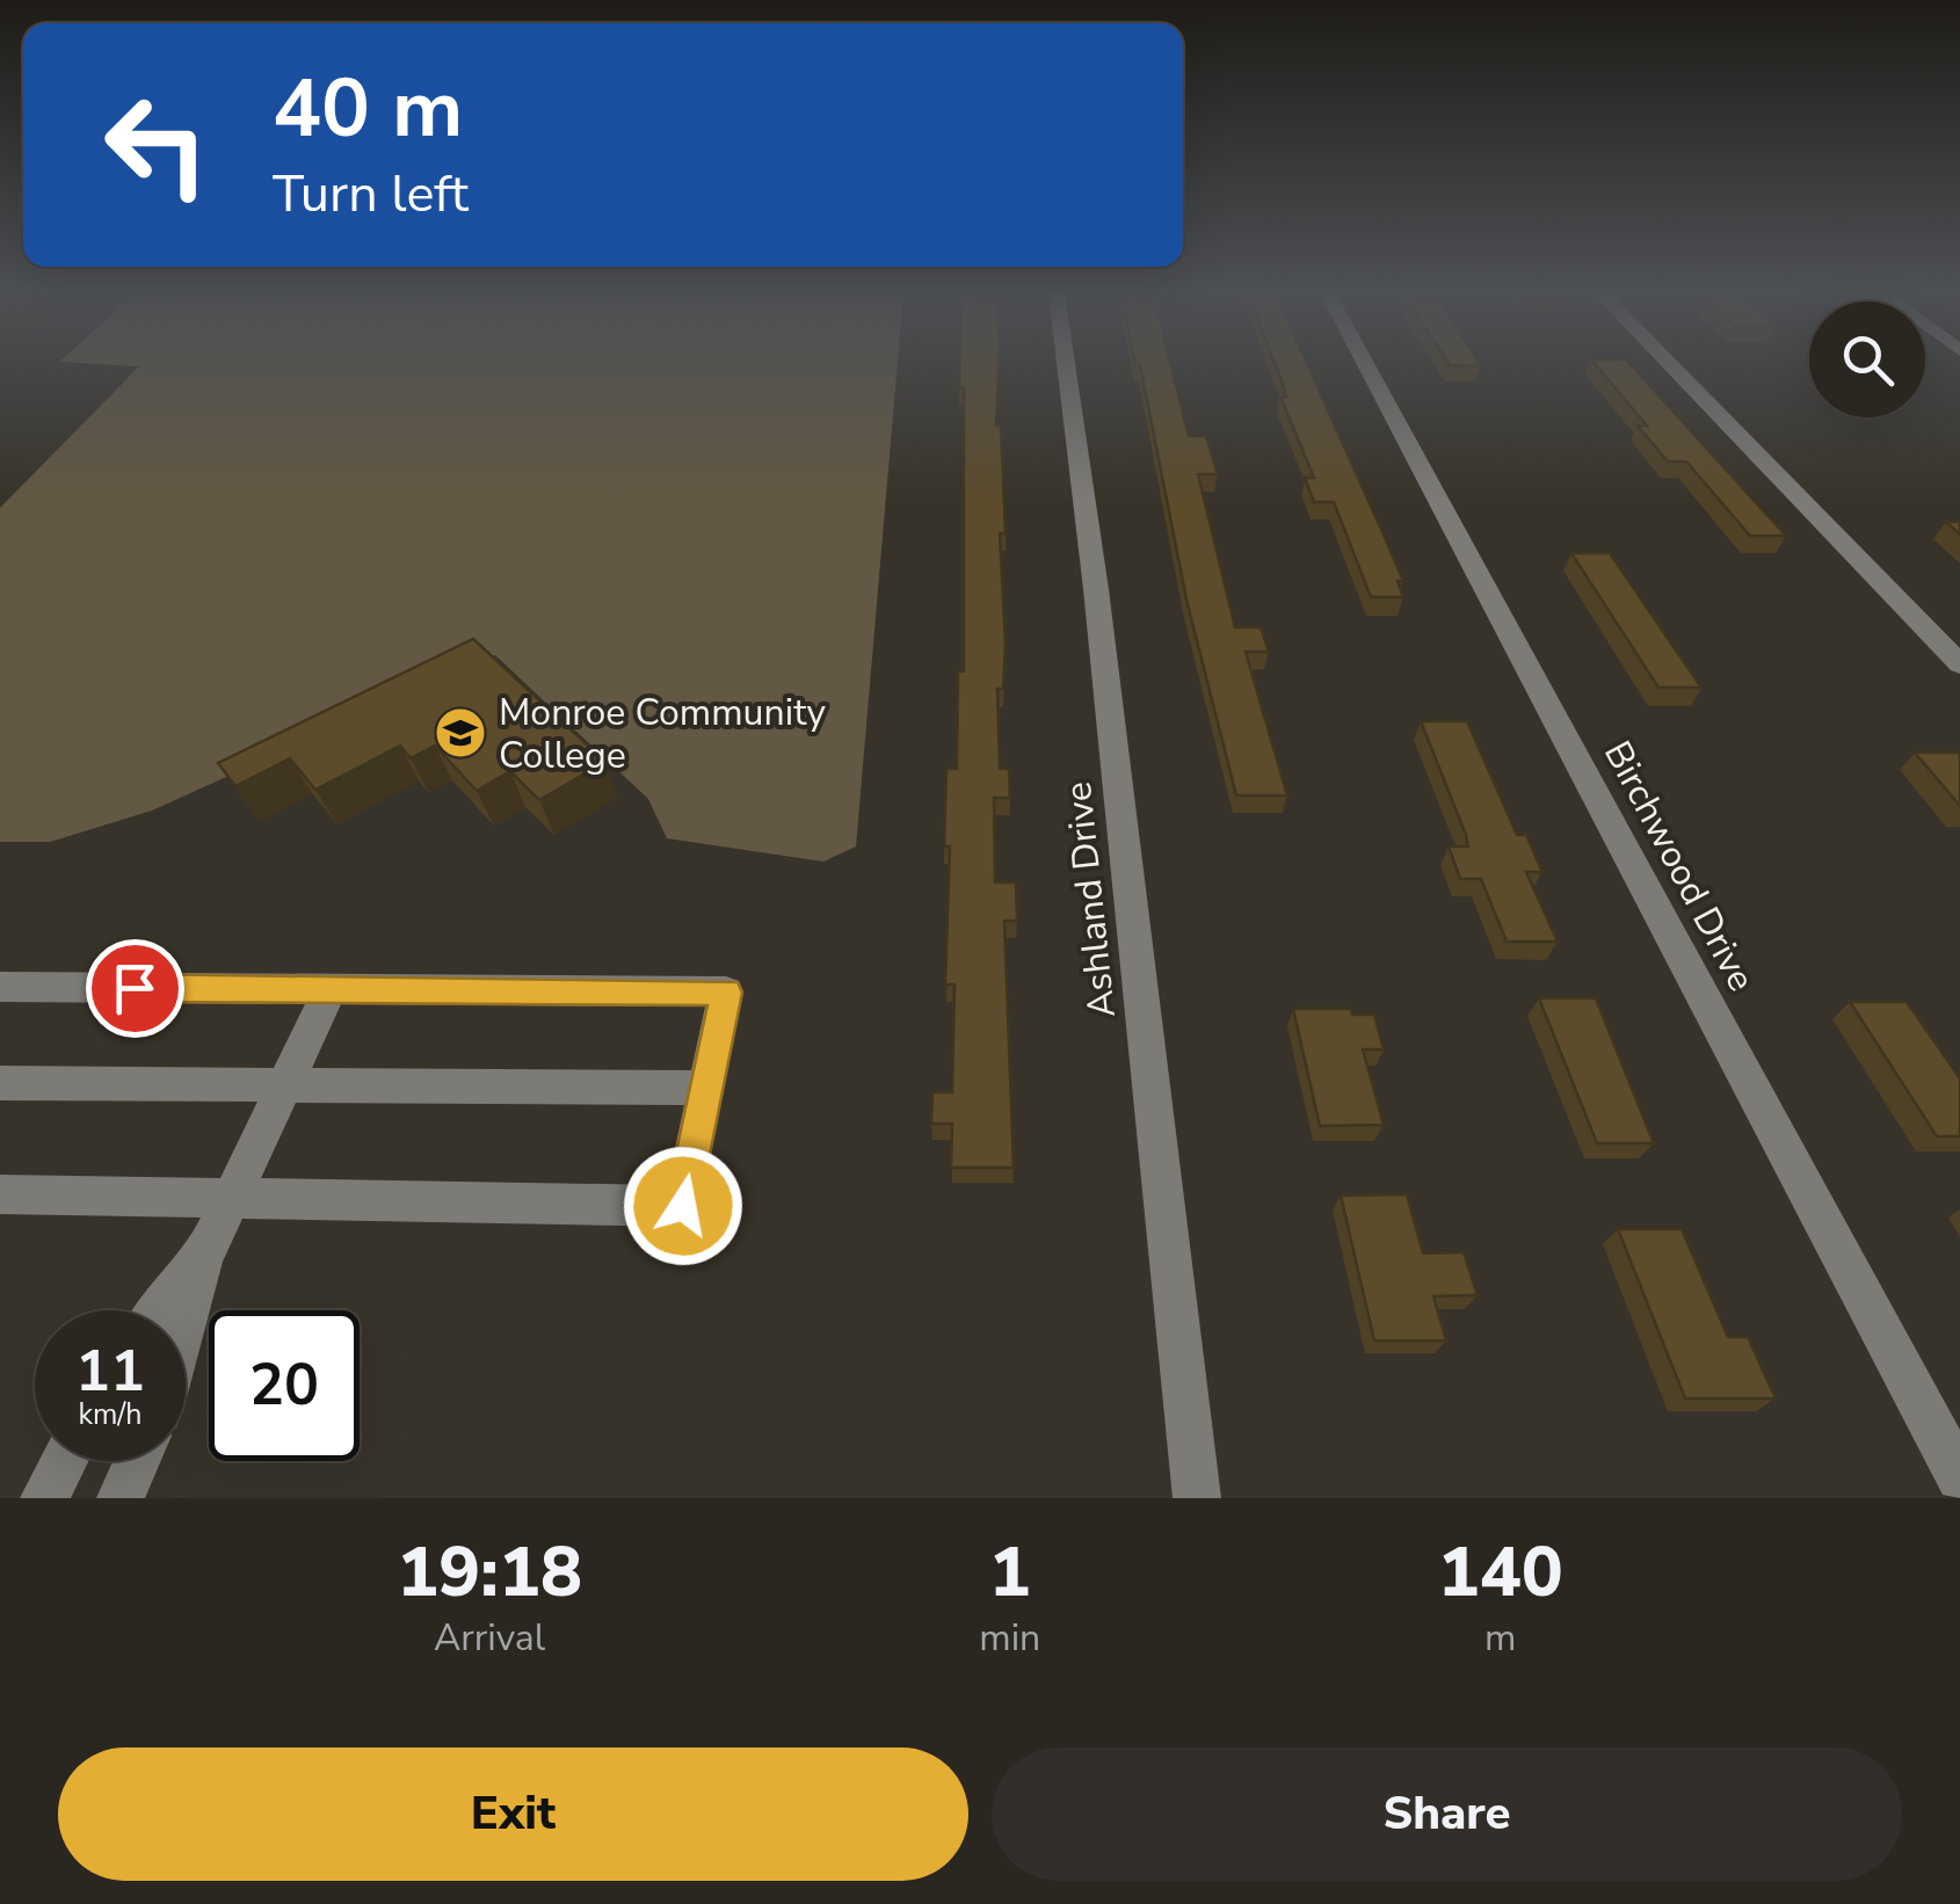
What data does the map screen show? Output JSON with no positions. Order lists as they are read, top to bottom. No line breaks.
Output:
{"streets":{"street":["Birchwood Drive","Ashland Drive"]},"places":{"school or university":["Monroe Community College"]},"page":{"turn":["40 m","Turn left"],"speed":"11 km/h","limit":"20","eta":["19:18","Arrival","1","min","140","m"],"buttons":["Exit","Share"]}}
